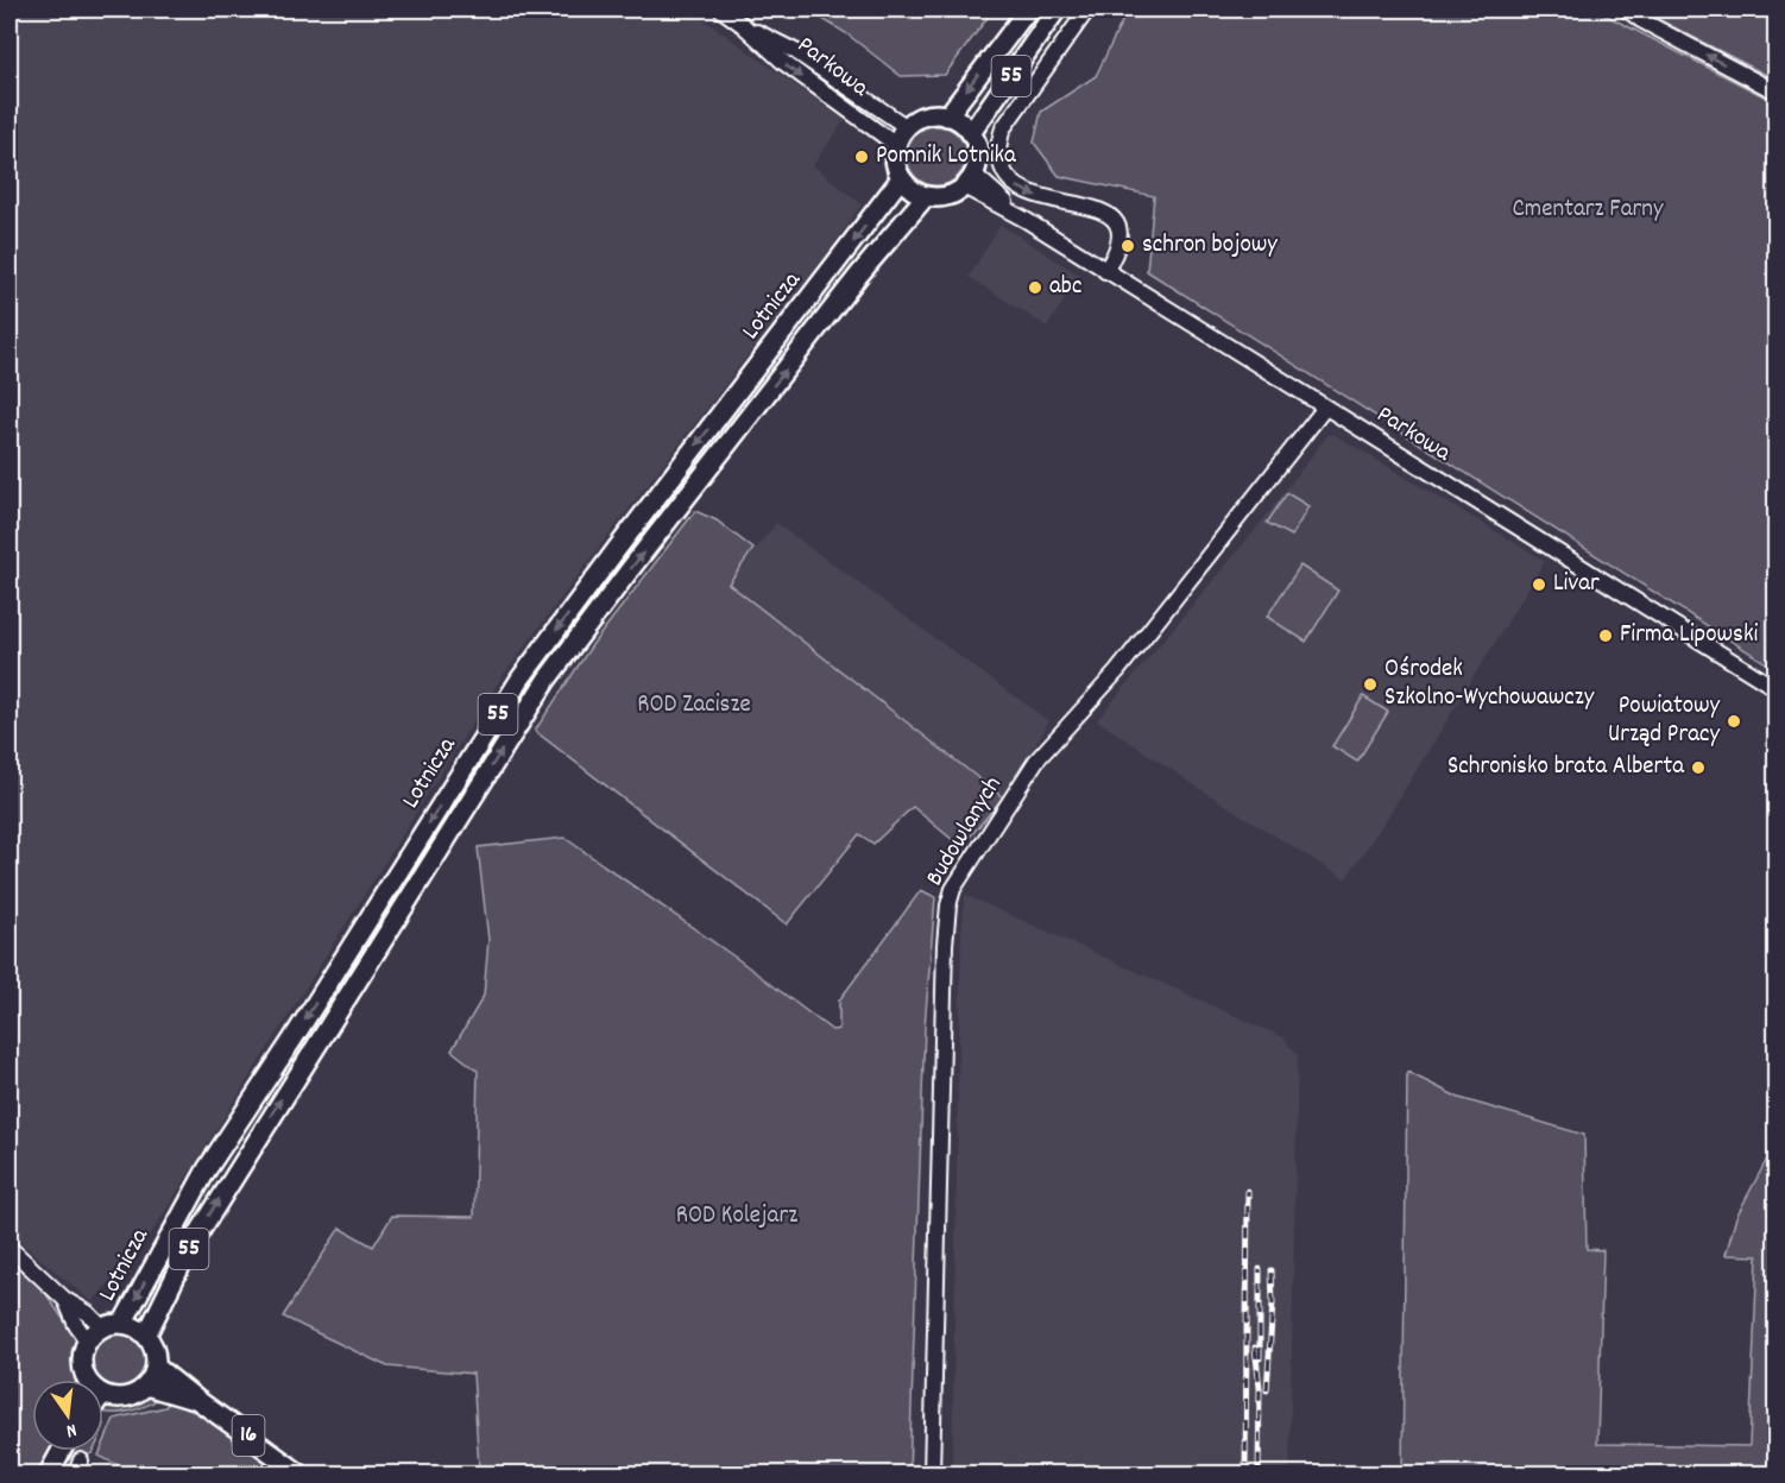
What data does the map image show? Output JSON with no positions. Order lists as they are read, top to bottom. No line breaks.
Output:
{"streets":{"main road":["55","Lotnicza","16"],"street":["Parkowa","Budowlanych"]},"crossings":[["Parkowa","55"],["Parkowa","Lotnicza"],["Parkowa","Budowlanych"],["55","Lotnicza"]],"parks":["Cmentarz Farny","ROD Zacisze","ROD Kolejarz"],"places":["Pomnik Lotnika","schron bojowy","abc","Livar","Firma Lipowski","Ośrodek Szkolno-Wychowawczy","Powiatowy Urząd Pracy","Schronisko brata Alberta"],"north":"bottom"}
